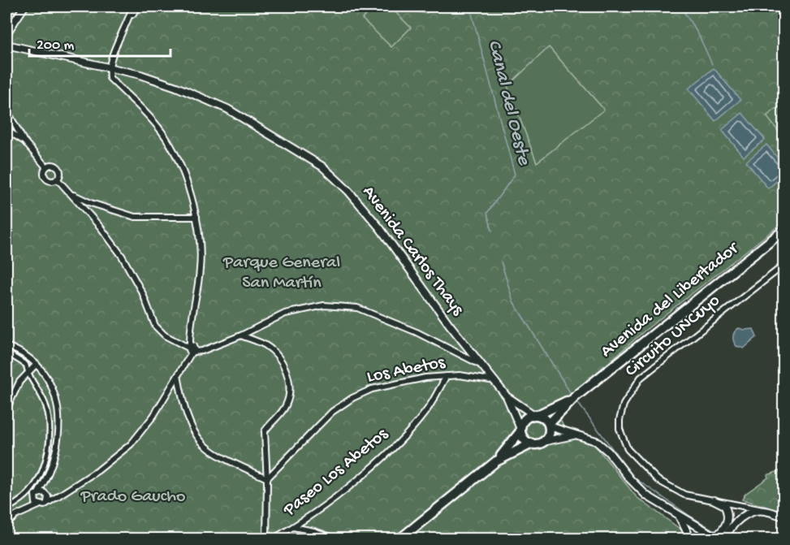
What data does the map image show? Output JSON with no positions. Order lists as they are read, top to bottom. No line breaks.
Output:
{"streets":{"main road":["Avenida del Libertador"],"street":["Avenida Carlos Thays","Circuito UNCuyo","Los Abetos","Paseo Los Abetos"]},"crossings":[["Avenida Carlos Thays","Avenida del Libertador"],["Avenida Carlos Thays","Los Abetos"],["Los Abetos","Paseo Los Abetos"]],"water":["Canal del Oeste"],"parks":["Parque General San Martín","Prado Gaucho"],"scale_bar":"200 m"}
